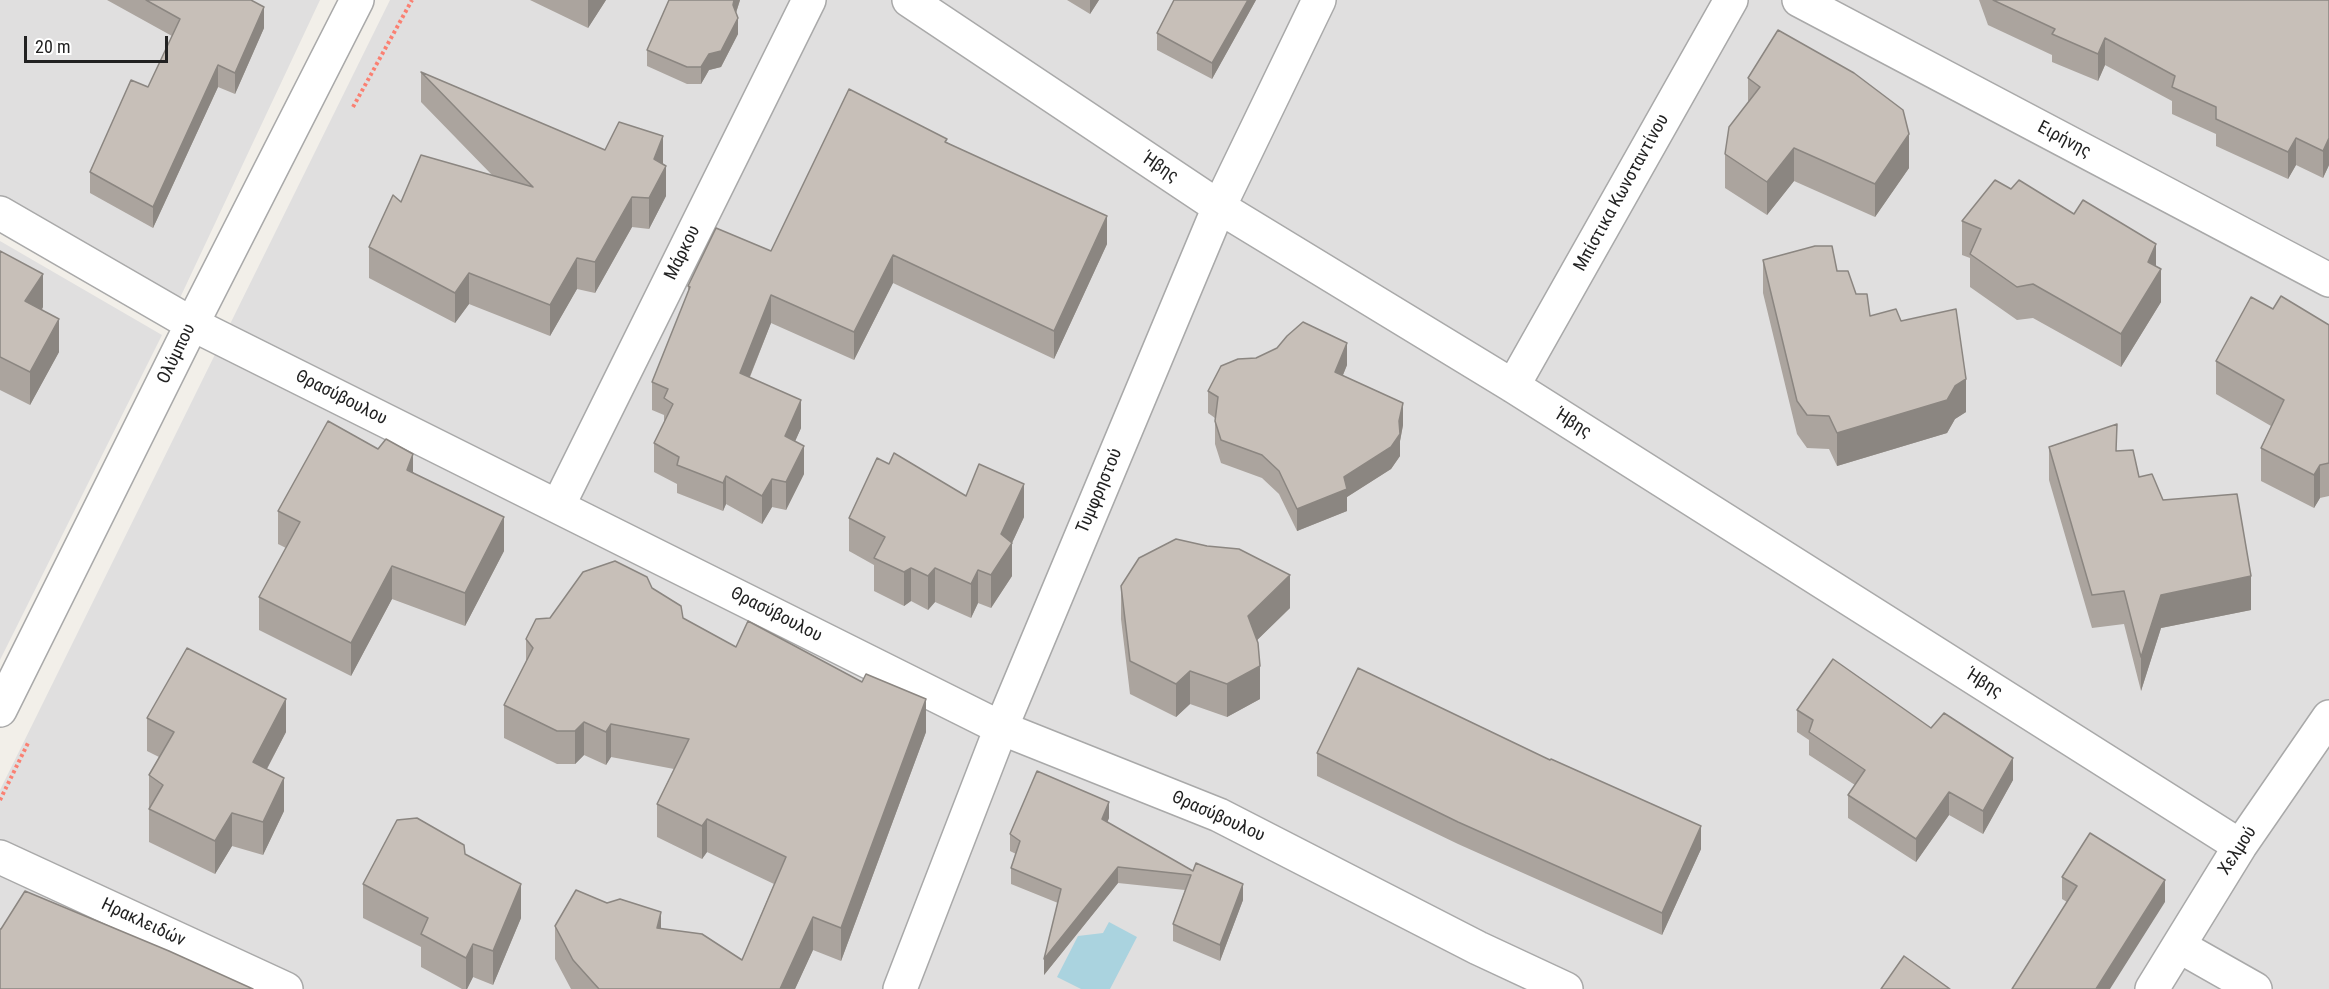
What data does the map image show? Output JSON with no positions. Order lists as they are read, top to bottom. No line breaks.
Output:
{"streets":{"street":["Ειρήνης","Ήβης","Mπίστικα Κωνσταντίνου","Μάρκου","Ολύμπου","Θρασύβουλου","Τυμφρηστού","Χελμού","Ηρακλειδών"]},"crossings":[["Ήβης","Mπίστικα Κωνσταντίνου"],["Ήβης","Τυμφρηστού"],["Ήβης","Χελμού"],["Μάρκου","Θρασύβουλου"],["Ολύμπου","Θρασύβουλου"],["Θρασύβουλου","Τυμφρηστού"]],"scale_bar":"20 m"}
